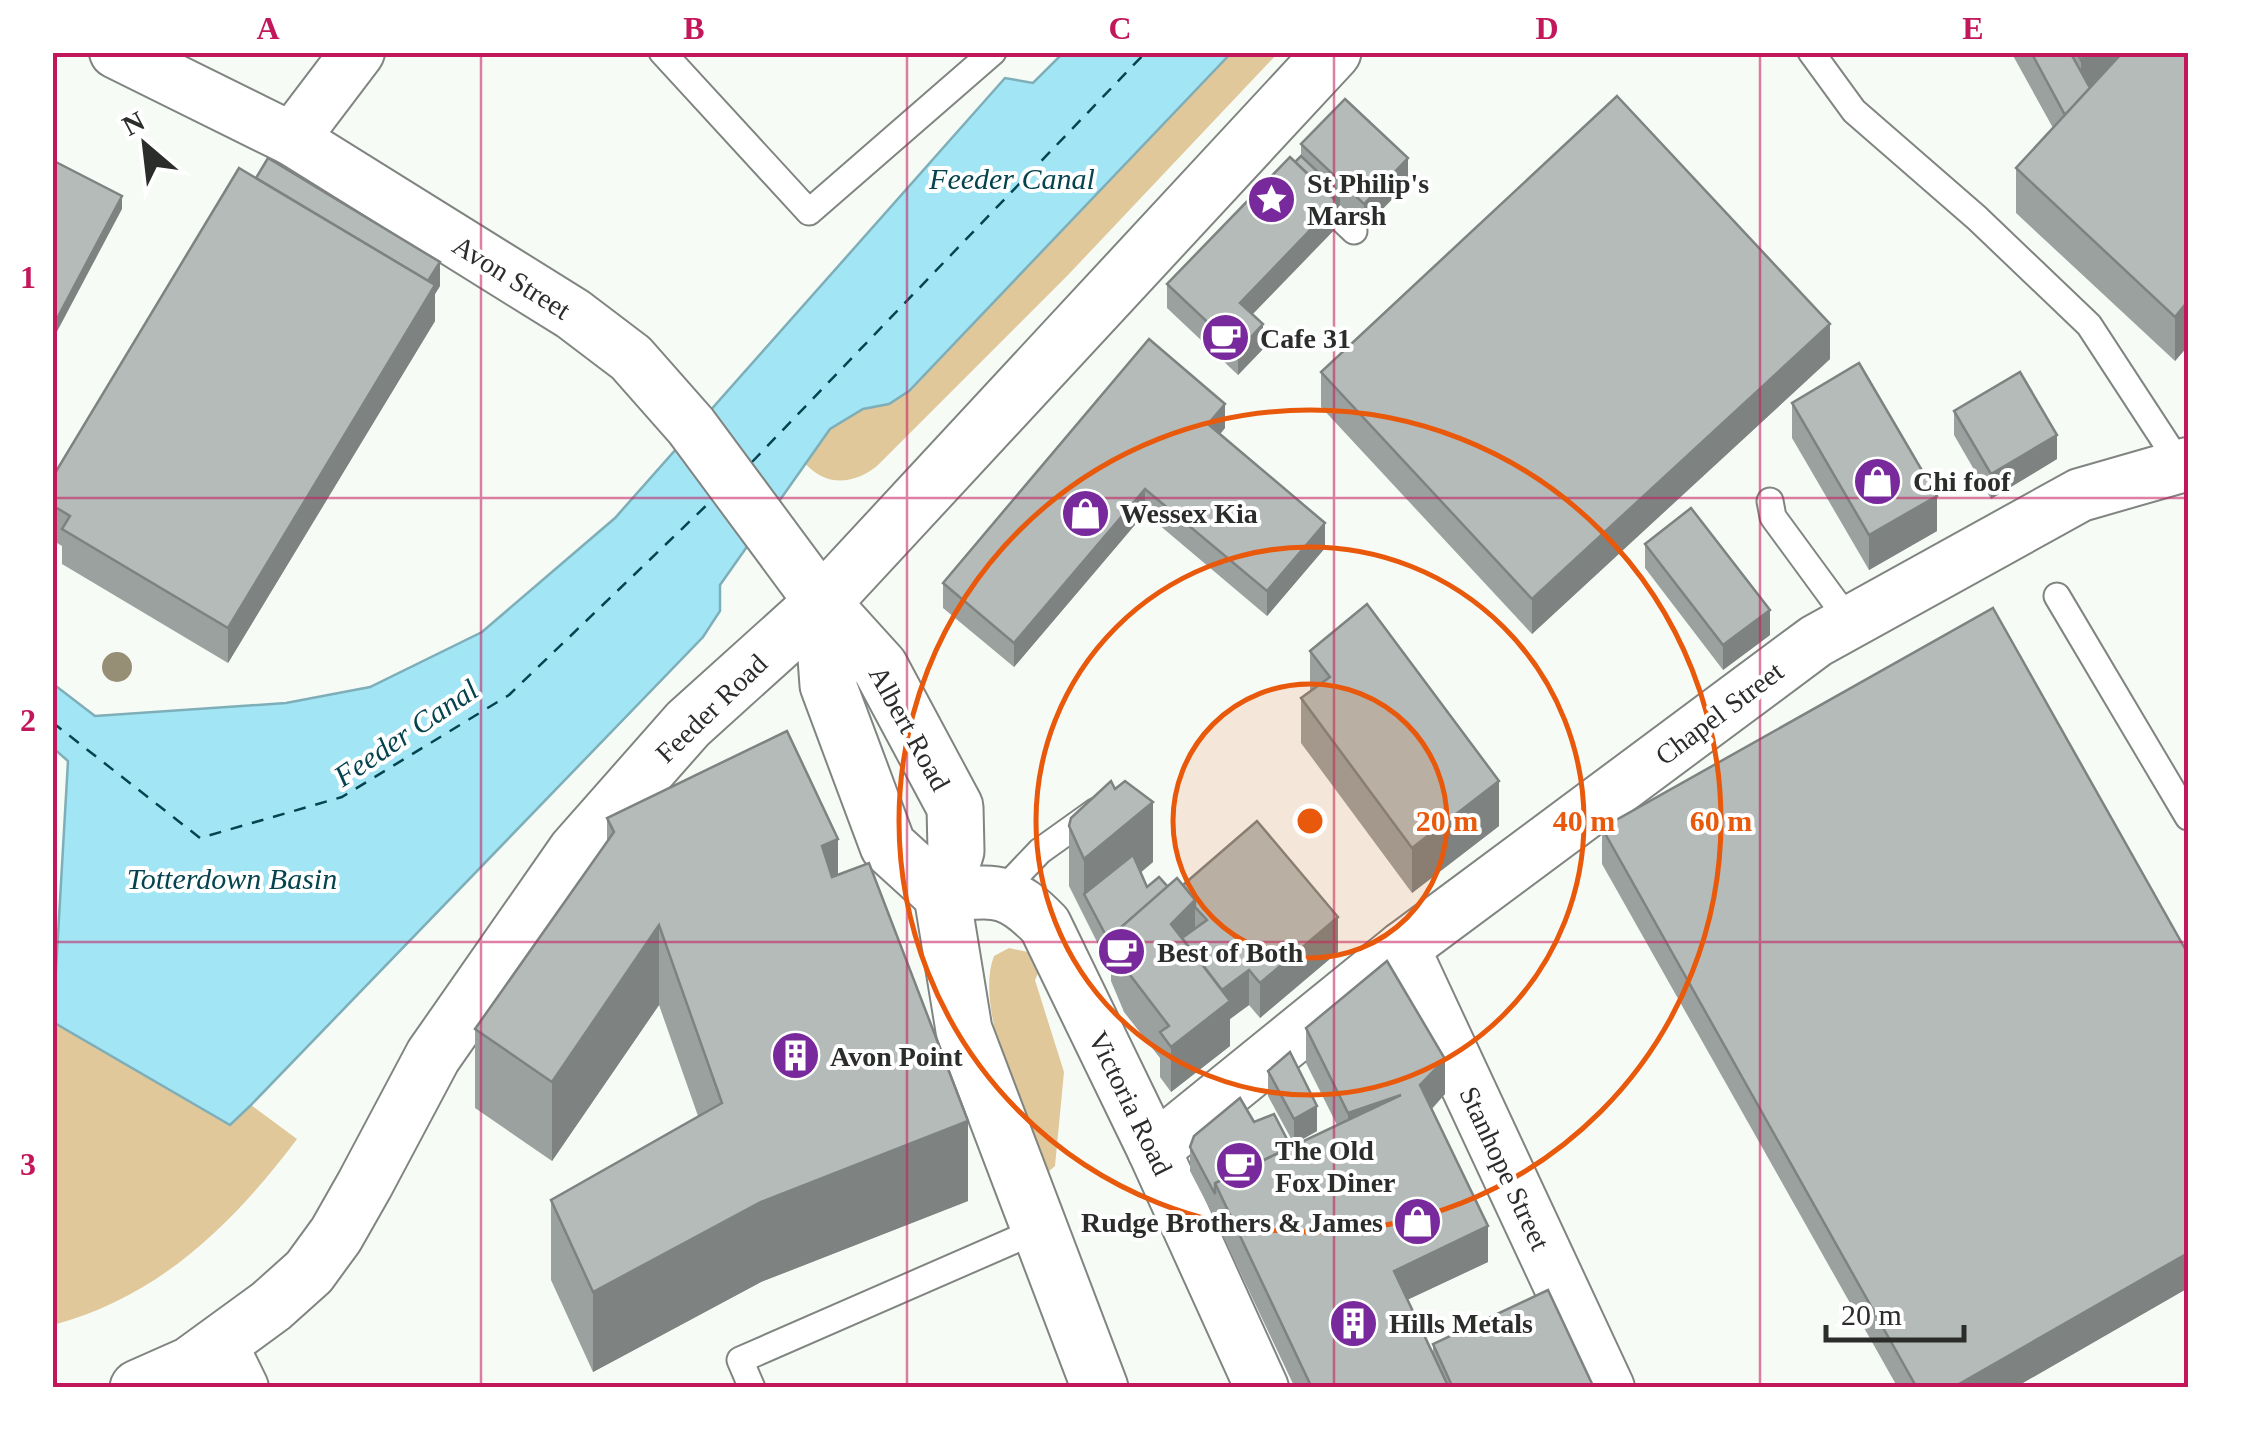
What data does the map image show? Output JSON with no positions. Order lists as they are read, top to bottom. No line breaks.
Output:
{"streets":{"street":["Avon Street","Feeder Road","Chapel Street","Albert Road","Victoria Road","Stanhope Street"]},"crossings":[["Avon Street","Feeder Road"],["Avon Street","Albert Road"],["Feeder Road","Albert Road"],["Chapel Street","Victoria Road"],["Chapel Street","Stanhope Street"]],"water":["Feeder Canal","Totterdown Basin"],"places":{"place":["St Philip's Marsh"],"cafe":["Cafe 31","Best of Both","The Old Fox Diner"],"shop":["Chi foof","Wessex Kia","Rudge Brothers & James"],"building":["Avon Point","Hills Metals"]},"scale_bar":"20 m","north":"top left","grid":{"columns":["A","B","C","D","E"],"rows":["1","2","3"]},"rings":["20 m","40 m","60 m"]}
